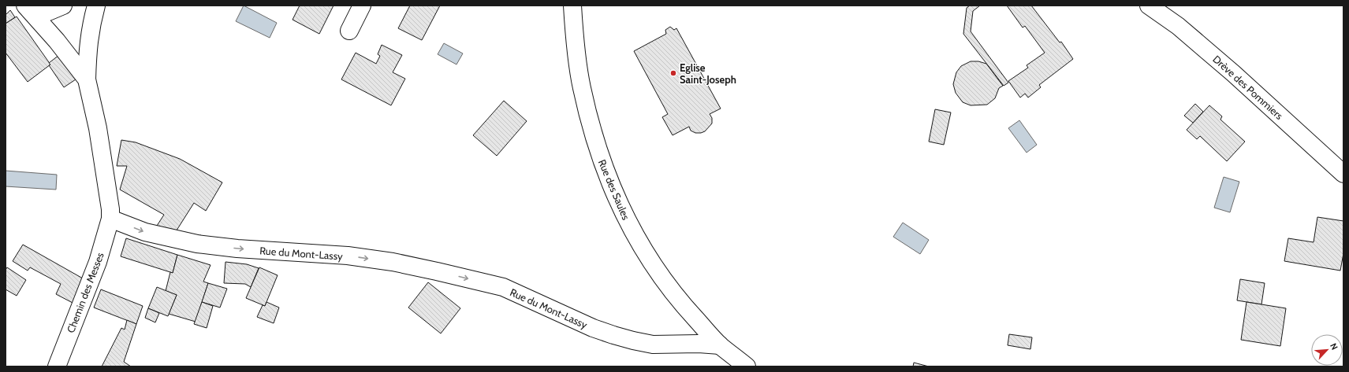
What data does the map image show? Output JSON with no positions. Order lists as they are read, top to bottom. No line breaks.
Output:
{"streets":{"street":["Drève des Pommiers","Rue des Saules","Rue du Mont-Lassy","Chemin des Messes"]},"crossings":[["Rue des Saules","Rue du Mont-Lassy"],["Rue du Mont-Lassy","Chemin des Messes"]],"one_way":["Rue du Mont-Lassy"],"places":["Eglise Saint-Joseph"],"north":"top right"}
